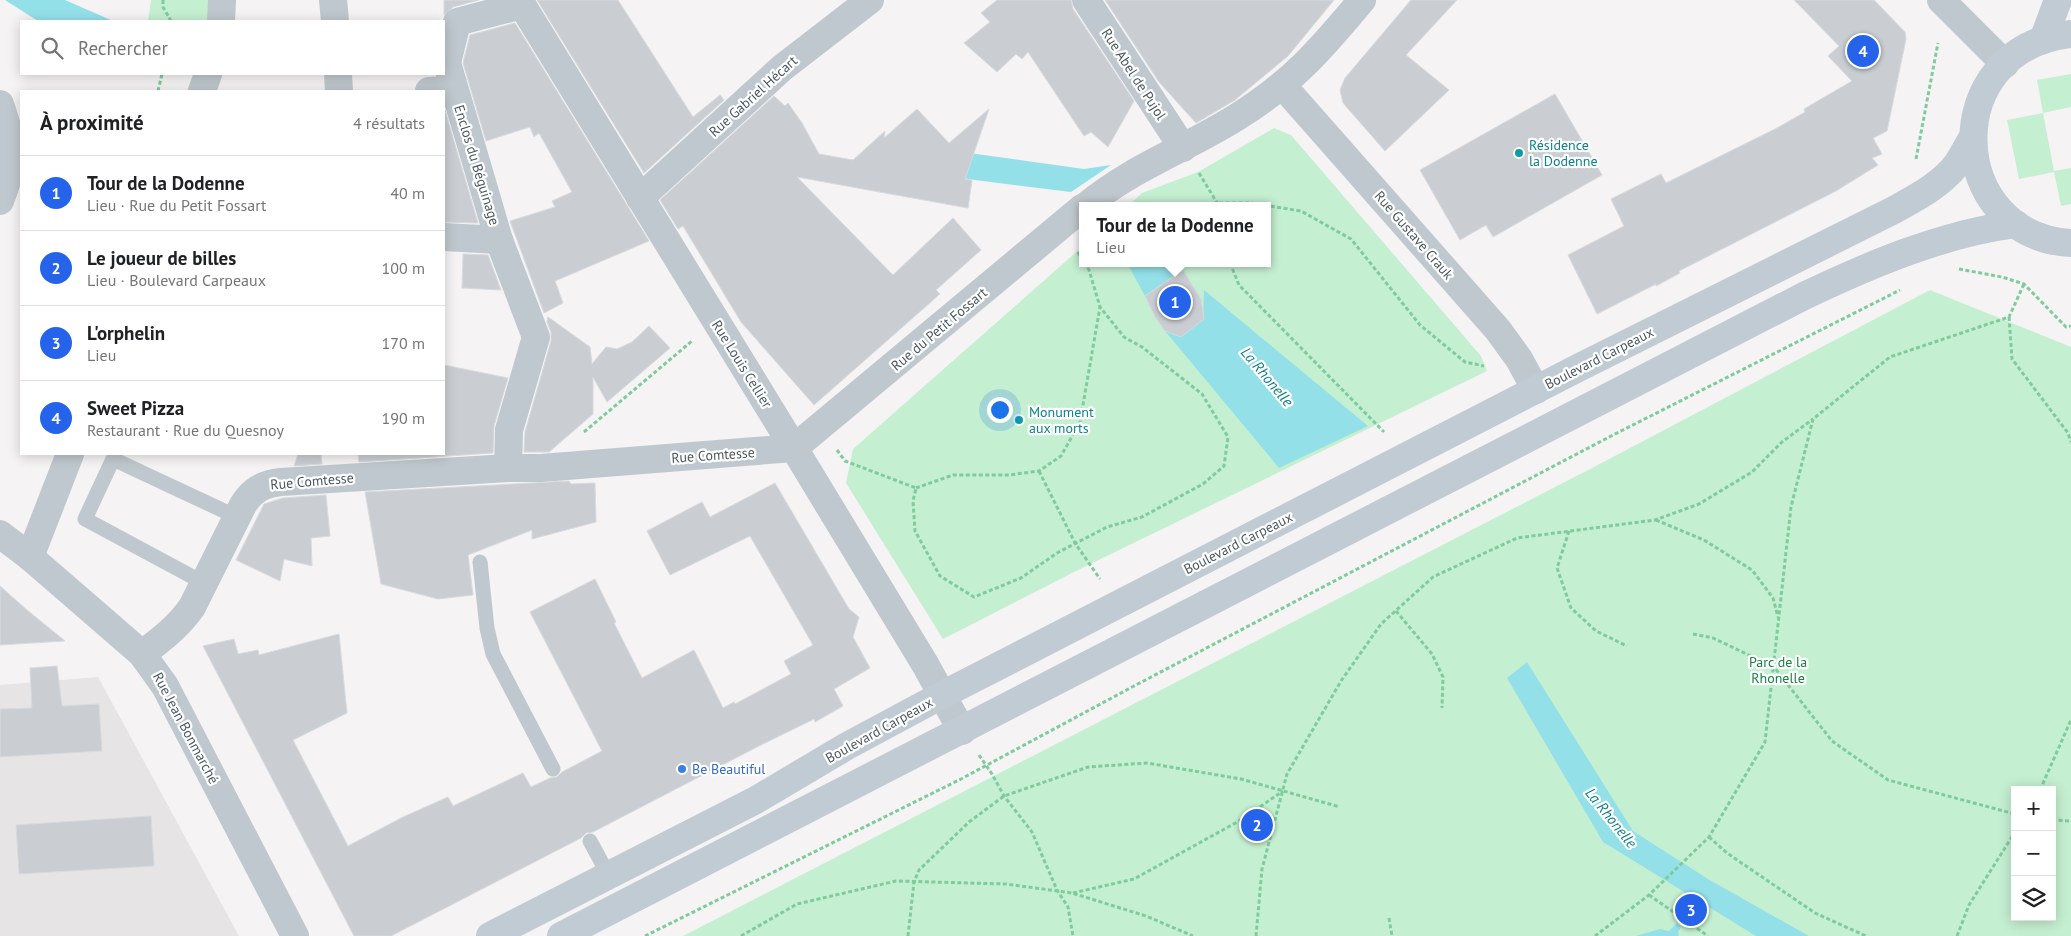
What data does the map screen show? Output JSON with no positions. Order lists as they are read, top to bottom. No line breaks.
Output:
{"streets":{"main road":["Boulevard Carpeaux"],"street":["Rue Abel de Pujol","Rue Gabriel Hécart","Enclos du Béguinage","Rue Gustave Crauk","Rue du Petit Fossart","Rue Louis Cellier","Rue Comtesse","Rue Jean Bonmarché"]},"crossings":[["Rue Gabriel Hécart","Rue Louis Cellier"],["Enclos du Béguinage","Rue Louis Cellier"],["Enclos du Béguinage","Rue Comtesse"],["Rue Gustave Crauk","Boulevard Carpeaux"],["Rue du Petit Fossart","Rue Louis Cellier"],["Rue du Petit Fossart","Rue Comtesse"],["Boulevard Carpeaux","Rue Louis Cellier"],["Rue Louis Cellier","Rue Comtesse"],["Rue Comtesse","Rue Jean Bonmarché"]],"water":["La Rhonelle"],"parks":["Parc de la Rhonelle"],"places":["Résidence la Dodenne","Monument aux morts","Be Beautiful"],"page":{"search":"Rechercher","pins":["4","1","2","3"],"heading":["À proximité","4 résultats"],"list":[{"mark":"1","name":"Tour de la Dodenne","note":"Lieu · Rue du Petit Fossart","value":"40 m"},{"mark":"2","name":"Le joueur de billes","note":"Lieu · Boulevard Carpeaux","value":"100 m"},{"mark":"3","name":"L'orphelin","note":"Lieu","value":"170 m"},{"mark":"4","name":"Sweet Pizza","note":"Restaurant · Rue du Quesnoy","value":"190 m"}],"popup":["Tour de la Dodenne","Lieu"],"map_buttons":["+","−"]}}
